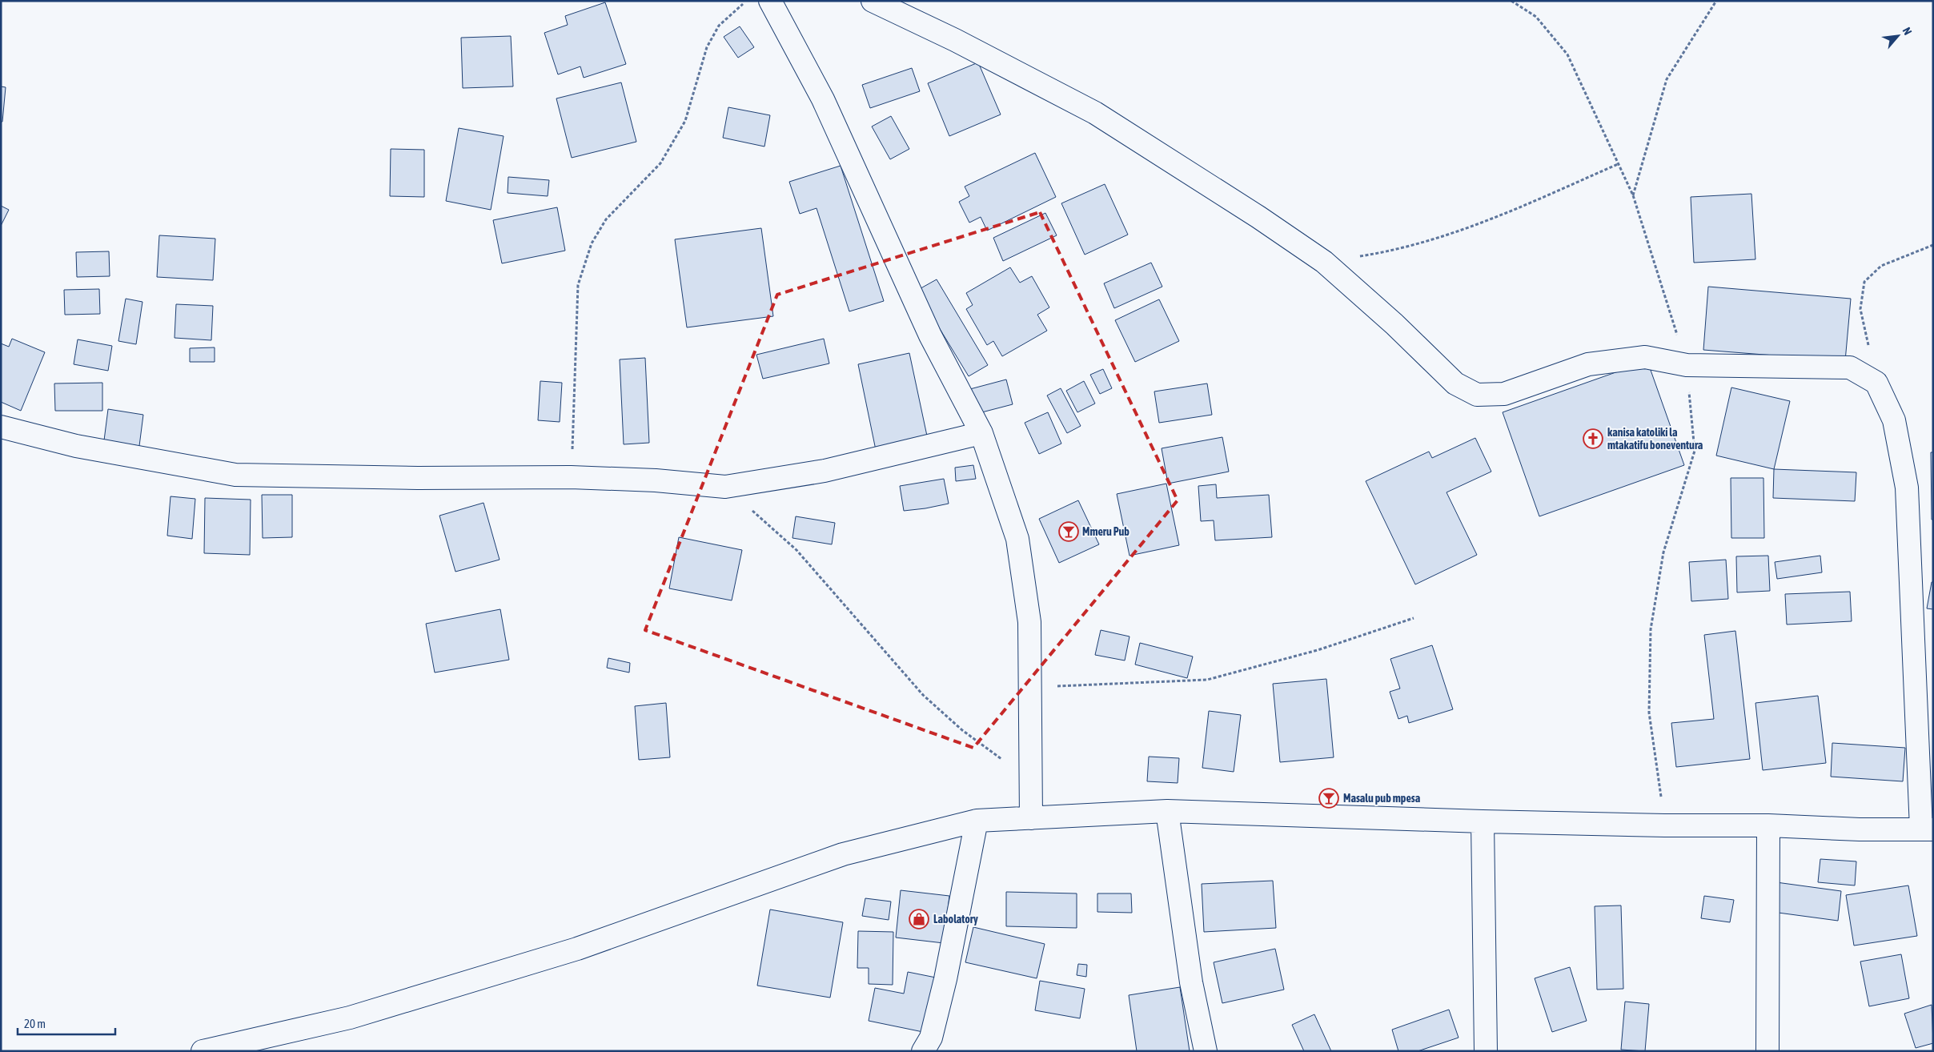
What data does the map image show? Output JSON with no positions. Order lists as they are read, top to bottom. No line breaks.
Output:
{"places":{"church":["kanisa katoliki la mtakatifu boneventura"],"bar":["Mmeru Pub","Masalu pub mpesa"],"shop":["Labolatory"]},"scale_bar":"20 m","north":"top right"}
